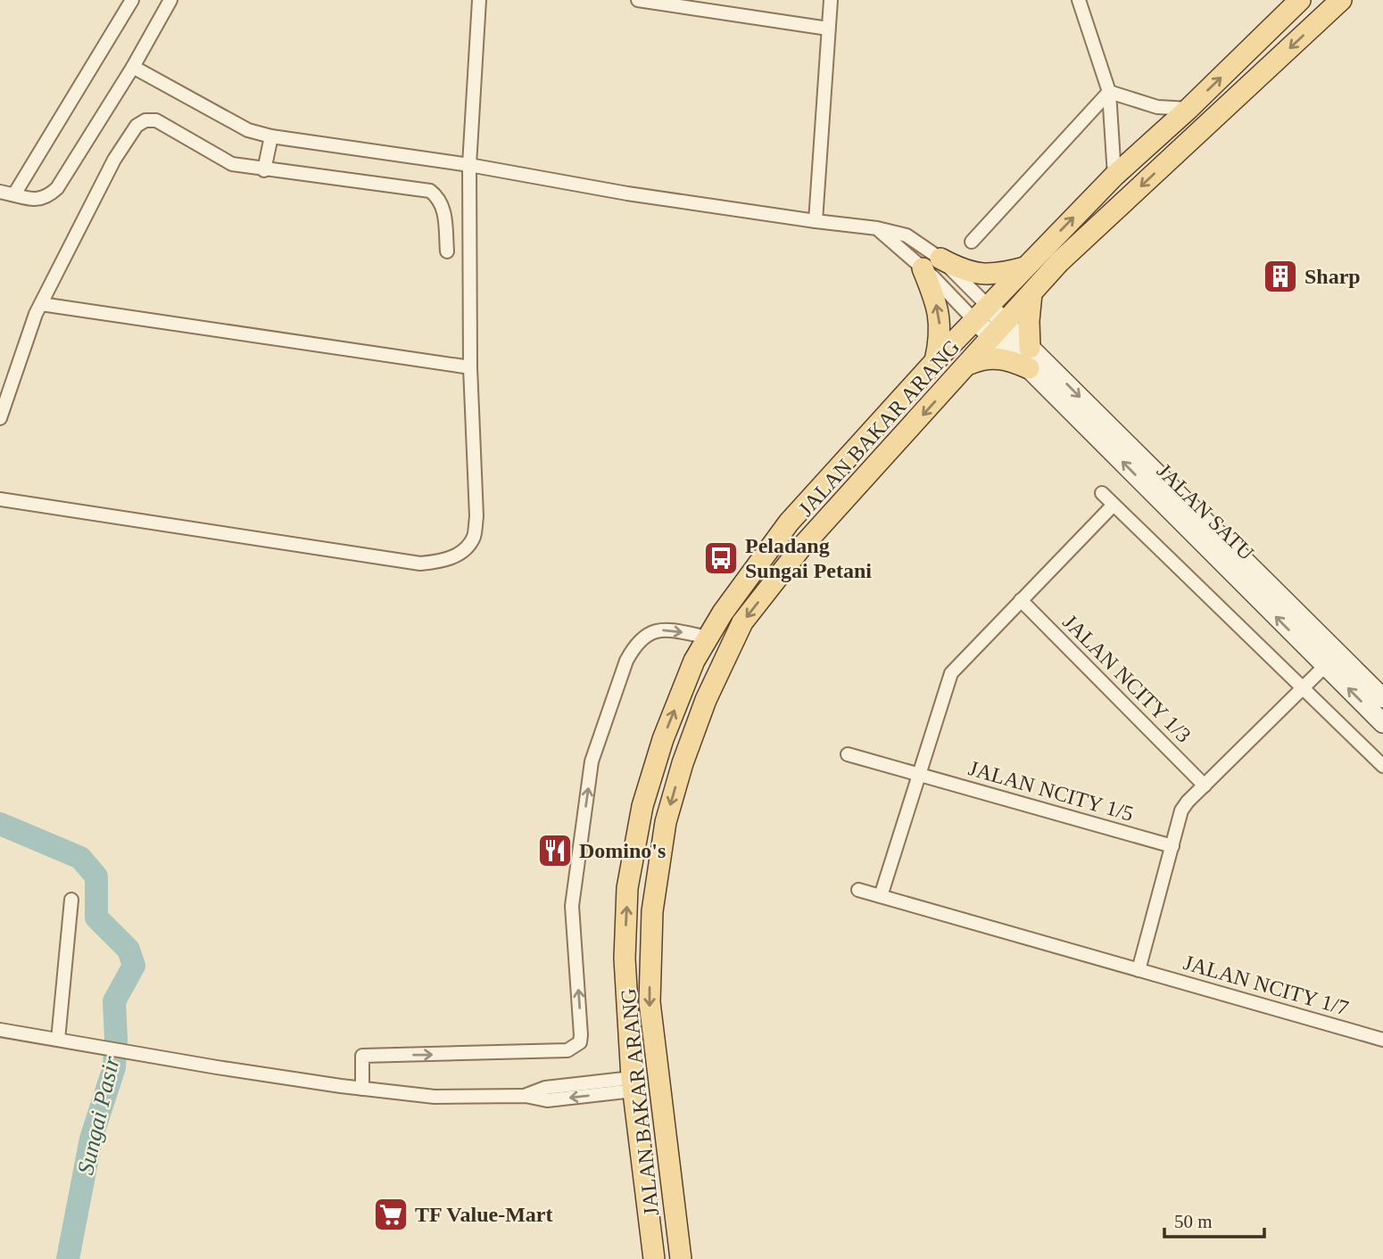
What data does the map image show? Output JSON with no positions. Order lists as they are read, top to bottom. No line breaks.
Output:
{"streets":{"main road":["JALAN BAKAR ARANG","JALAN SATU"],"street":["JALAN NCITY 1/3","JALAN NCITY 1/5","JALAN NCITY 1/7"]},"crossings":[["JALAN BAKAR ARANG","JALAN SATU"]],"water":["Sungai Pasir"],"places":{"building":["Sharp"],"bus stop":["Peladang Sungai Petani"],"restaurant":["Domino's"],"supermarket":["TF Value-Mart"]},"scale_bar":"50 m"}
